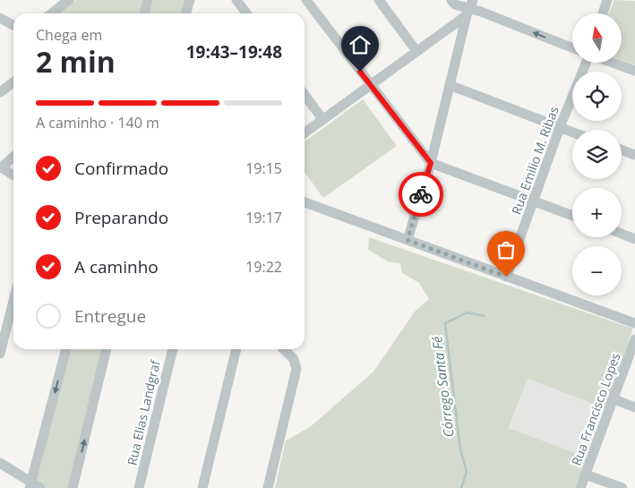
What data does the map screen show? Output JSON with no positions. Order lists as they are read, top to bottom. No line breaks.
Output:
{"streets":{"street":["Rua Emilio M. Ribas","Rua Francisco Lopes","Rua Elias Landgraf"]},"water":["Córrego Santa Fé"],"north":"top","page":{"map_buttons":["+","−"],"heading":["2 min","Chega em","19:43–19:48"],"bar":"A caminho · 140 m","list":[["Confirmado","19:15"],["Preparando","19:17"],["A caminho","19:22"],"Entregue"]}}
